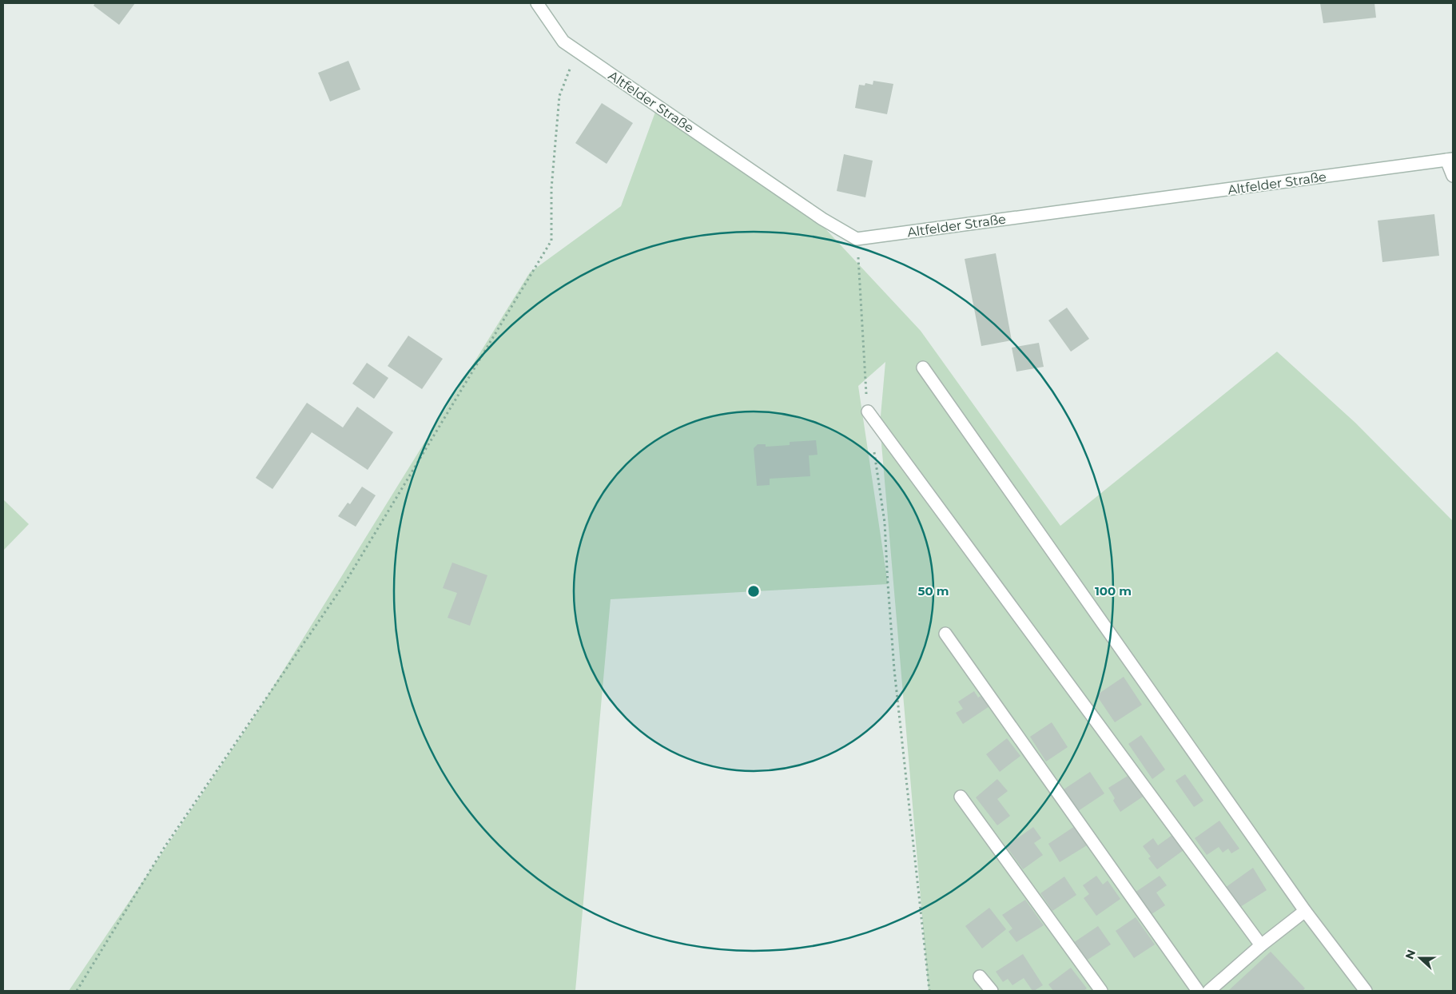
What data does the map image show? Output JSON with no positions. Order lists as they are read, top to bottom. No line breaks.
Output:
{"streets":{"street":["Altfelder Straße"]},"north":"left","rings":["50 m","100 m"]}
